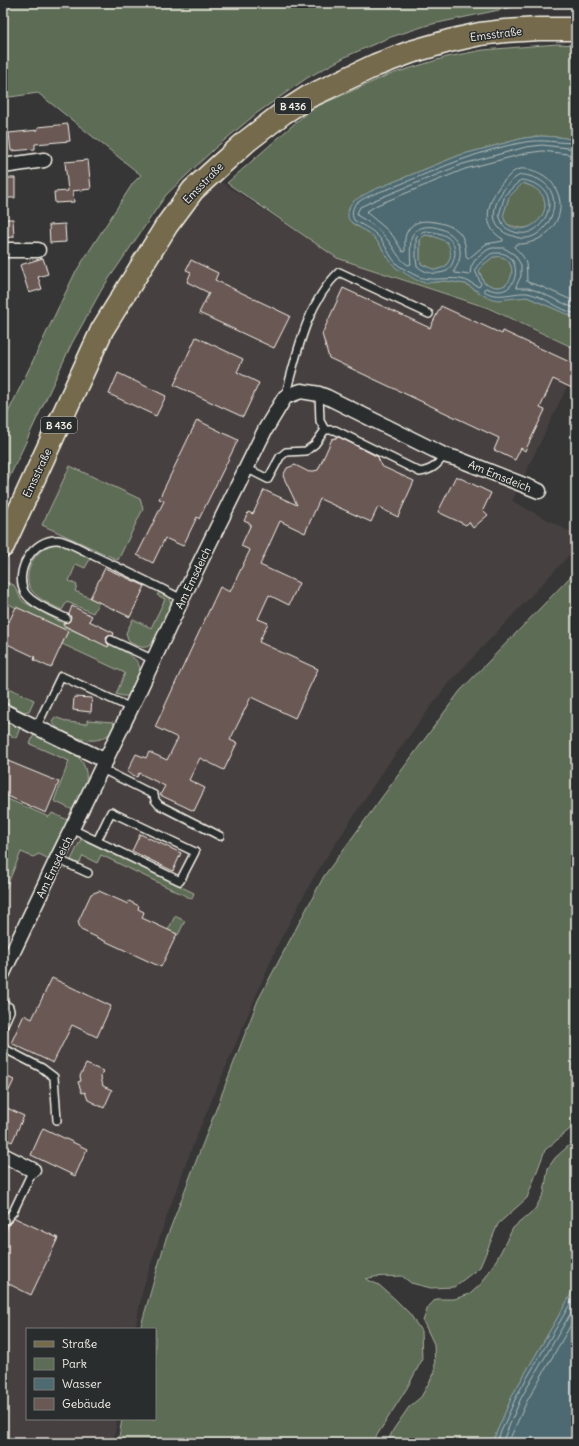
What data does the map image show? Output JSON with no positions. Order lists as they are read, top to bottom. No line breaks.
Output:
{"streets":{"main road":["Emsstraße","B 436"],"street":["Am Emsdeich"]},"legend":["Straße","Park","Wasser","Gebäude"]}
